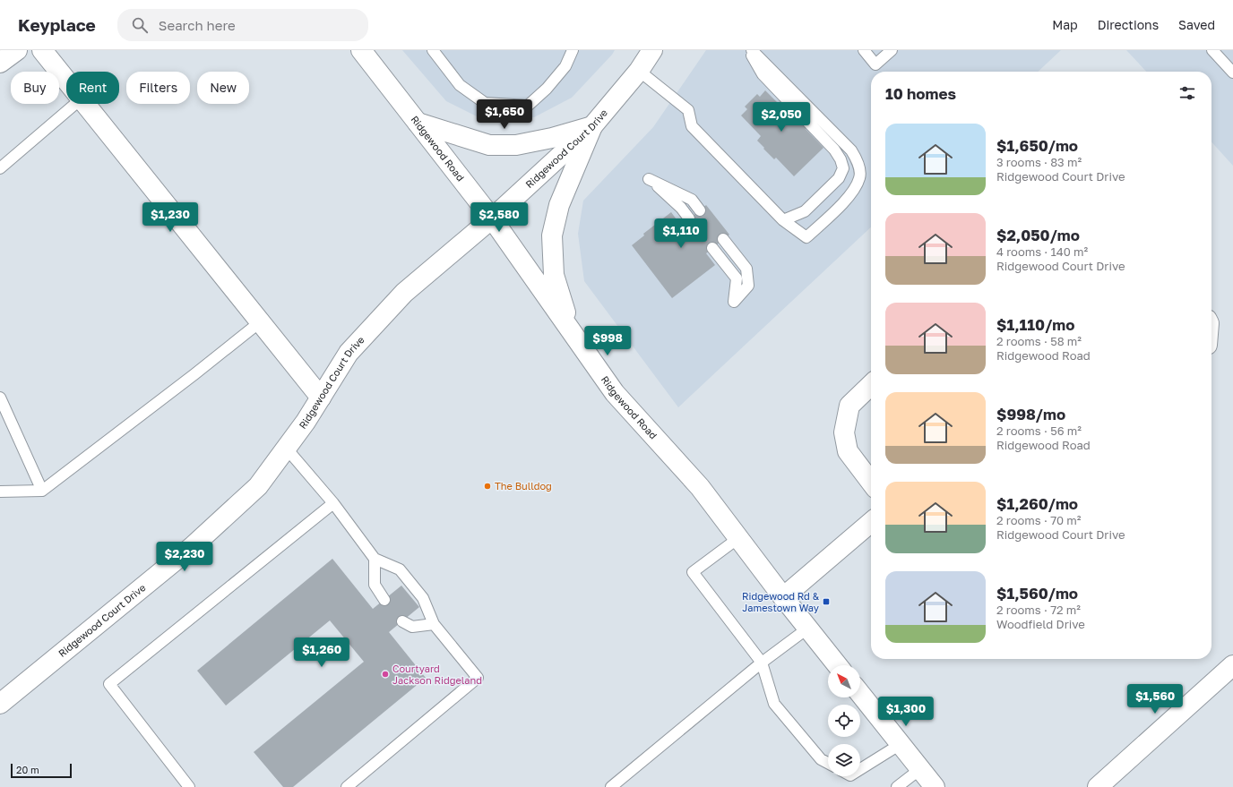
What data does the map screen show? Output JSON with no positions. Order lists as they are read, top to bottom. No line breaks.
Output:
{"streets":{"street":["Ridgewood Road","Ridgewood Court Drive"]},"crossings":[["Ridgewood Road","Ridgewood Court Drive"]],"places":{"other":["The Bulldog","Courtyard Jackson Ridgeland"],"transit":["Ridgewood Rd & Jamestown Way"]},"scale_bar":"20 m","north":"top left","page":{"header":"Keyplace","search":"Search here","nav":["Map","Directions","Saved"],"chip":["Buy","Rent","Filters","New"],"heading":"10 homes","price":["$1,650","$2,050","$1,230","$2,580","$1,110","$998","$2,230","$1,260","$1,560","$1,300"],"list":[{"name":"$1,650/mo","note":"3 rooms · 83 m² · Ridgewood Court Drive"},{"name":"$2,050/mo","note":"4 rooms · 140 m² · Ridgewood Court Drive"},{"name":"$1,110/mo","note":"2 rooms · 58 m² · Ridgewood Road"},{"name":"$998/mo","note":"2 rooms · 56 m² · Ridgewood Road"},{"name":"$1,260/mo","note":"2 rooms · 70 m² · Ridgewood Court Drive"},{"name":"$1,560/mo","note":"2 rooms · 72 m² · Woodfield Drive"}],"scale":"20 m"}}
